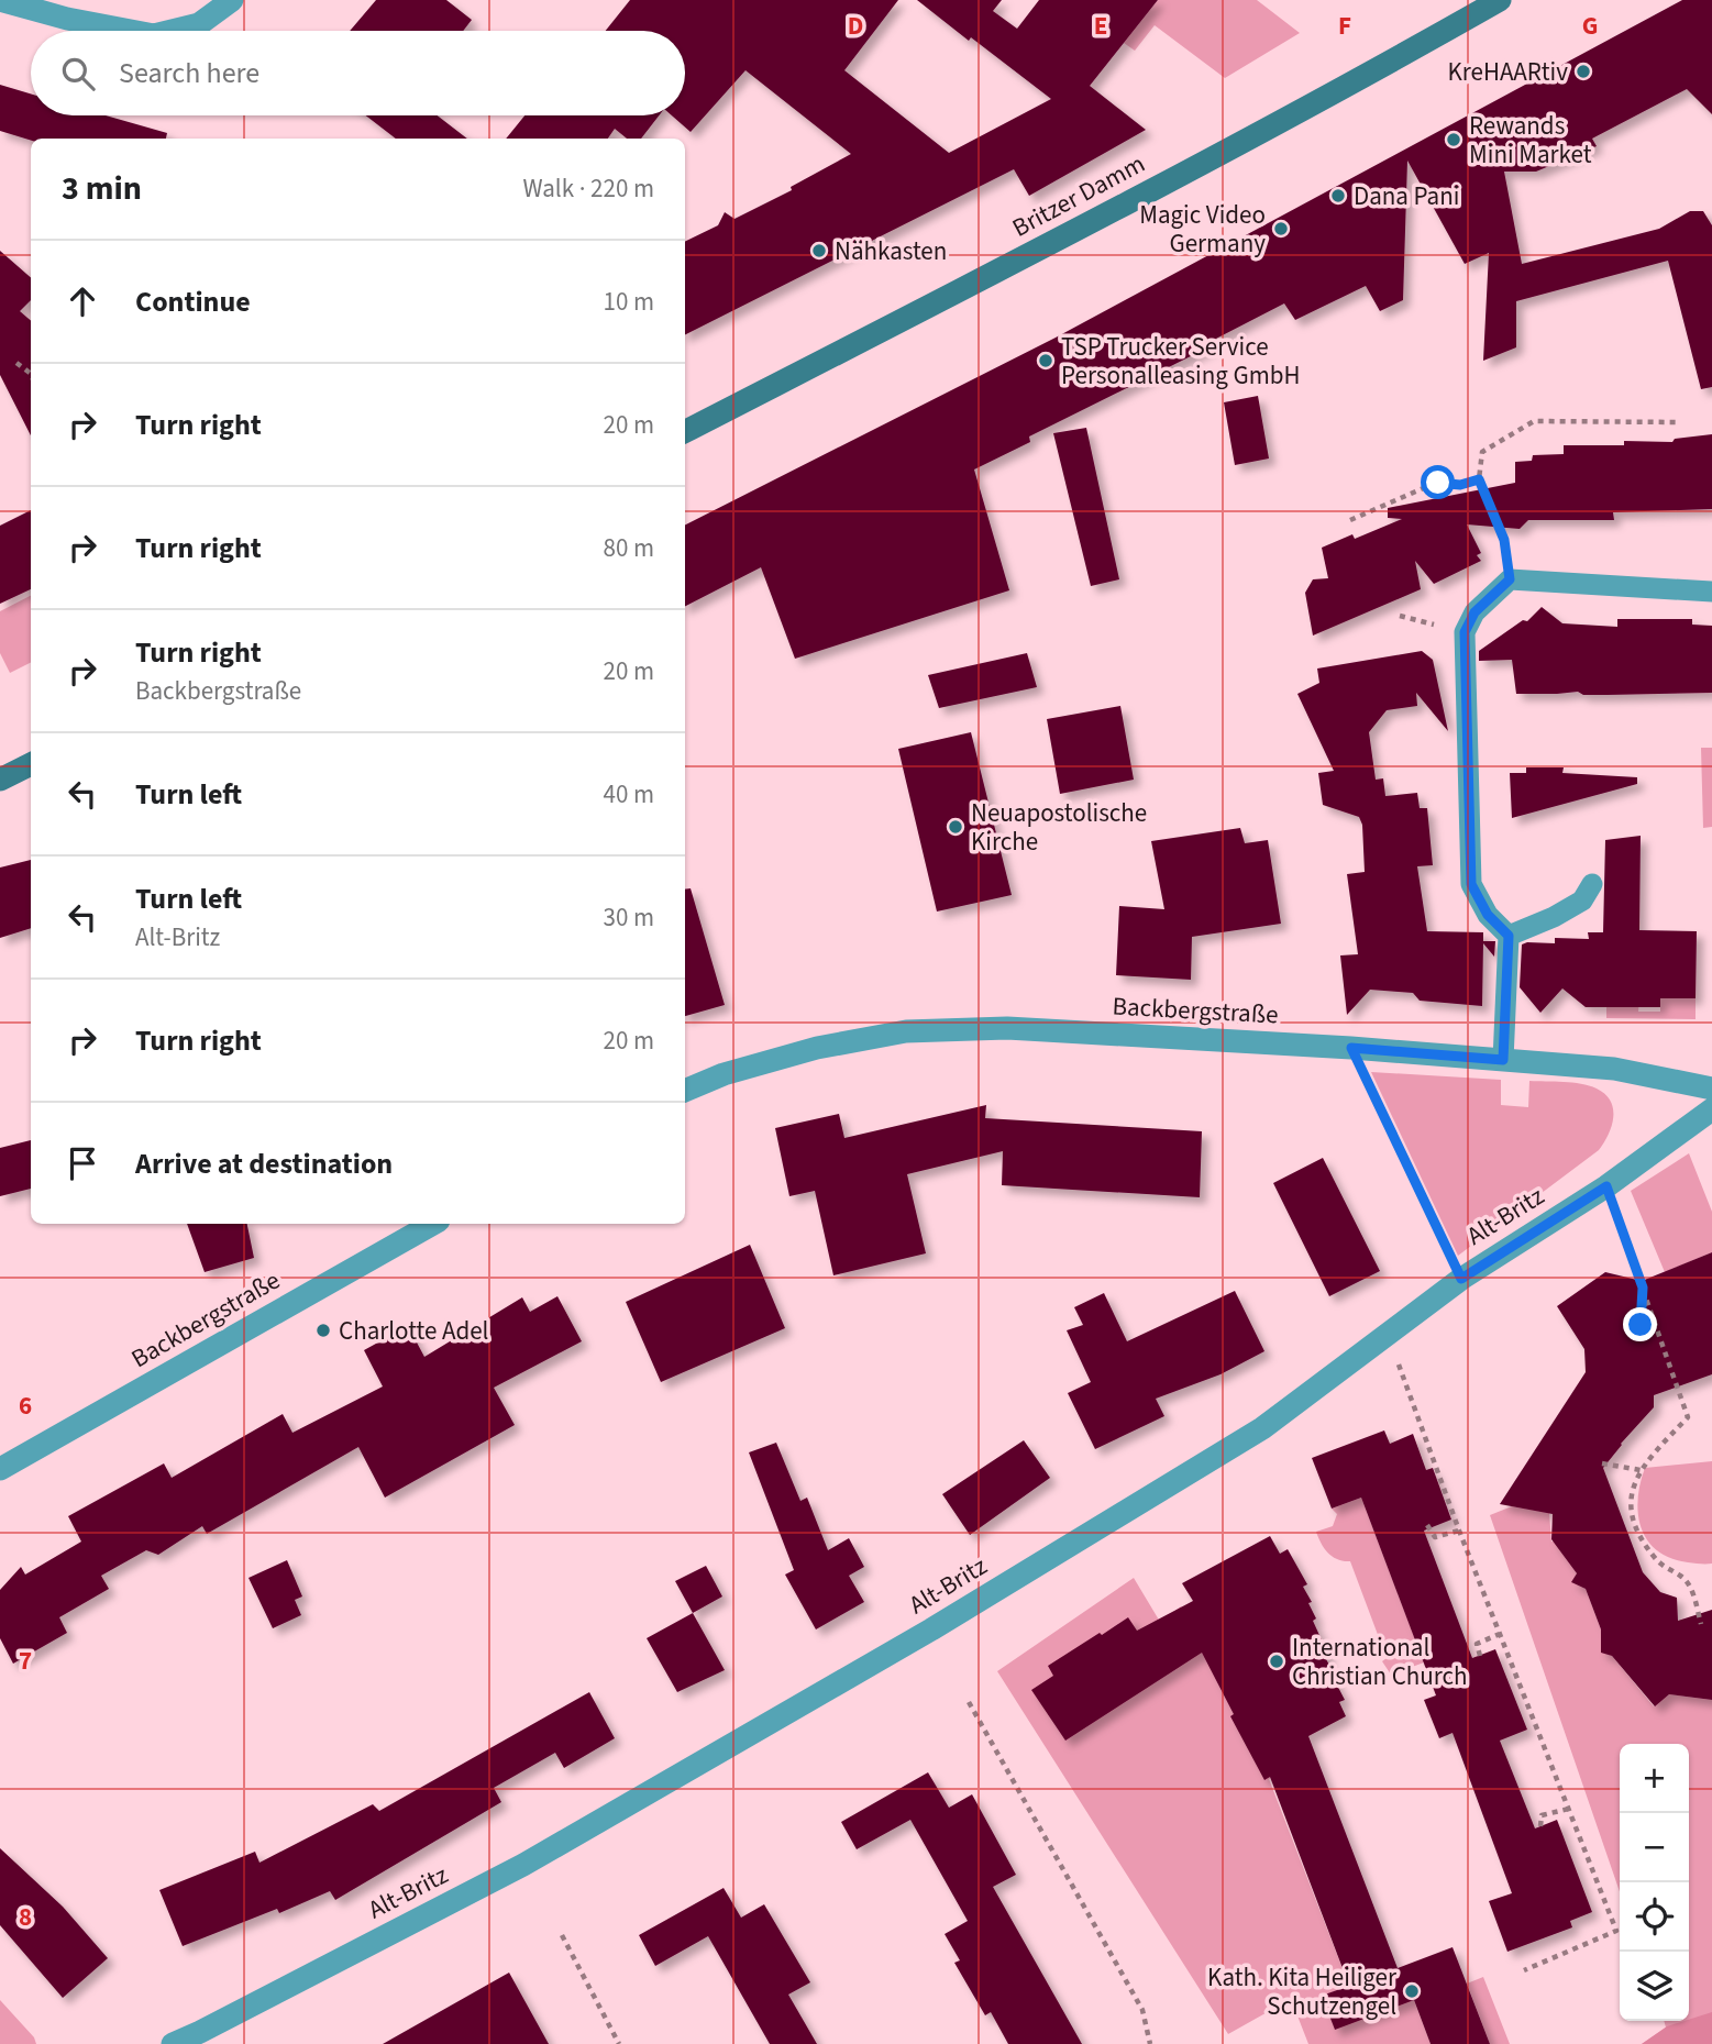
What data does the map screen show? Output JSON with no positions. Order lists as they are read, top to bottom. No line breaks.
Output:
{"streets":{"main road":["Britzer Damm"],"street":["Backbergstraße","Alt-Britz"]},"places":["KreHAARtiv","Rewands Mini Market","Dana Pani","Magic Video Germany","Nähkasten","TSP Trucker Service Personalleasing GmbH","Neuapostolische Kirche","Charlotte Adel","International Christian Church","Kath. Kita Heiliger Schutzengel"],"page":{"search":"Search here","heading":["3 min","Walk · 220 m"],"list":[["Continue","10 m"],["Turn right","20 m"],["Turn right","80 m"],["Turn right","Backbergstraße","20 m"],["Turn left","40 m"],["Turn left","Alt-Britz","30 m"],["Turn right","20 m"],"Arrive at destination"],"map_buttons":["+","−"]},"grid":{"columns":["D","E","F","G"],"rows":["6","7","8"]}}
